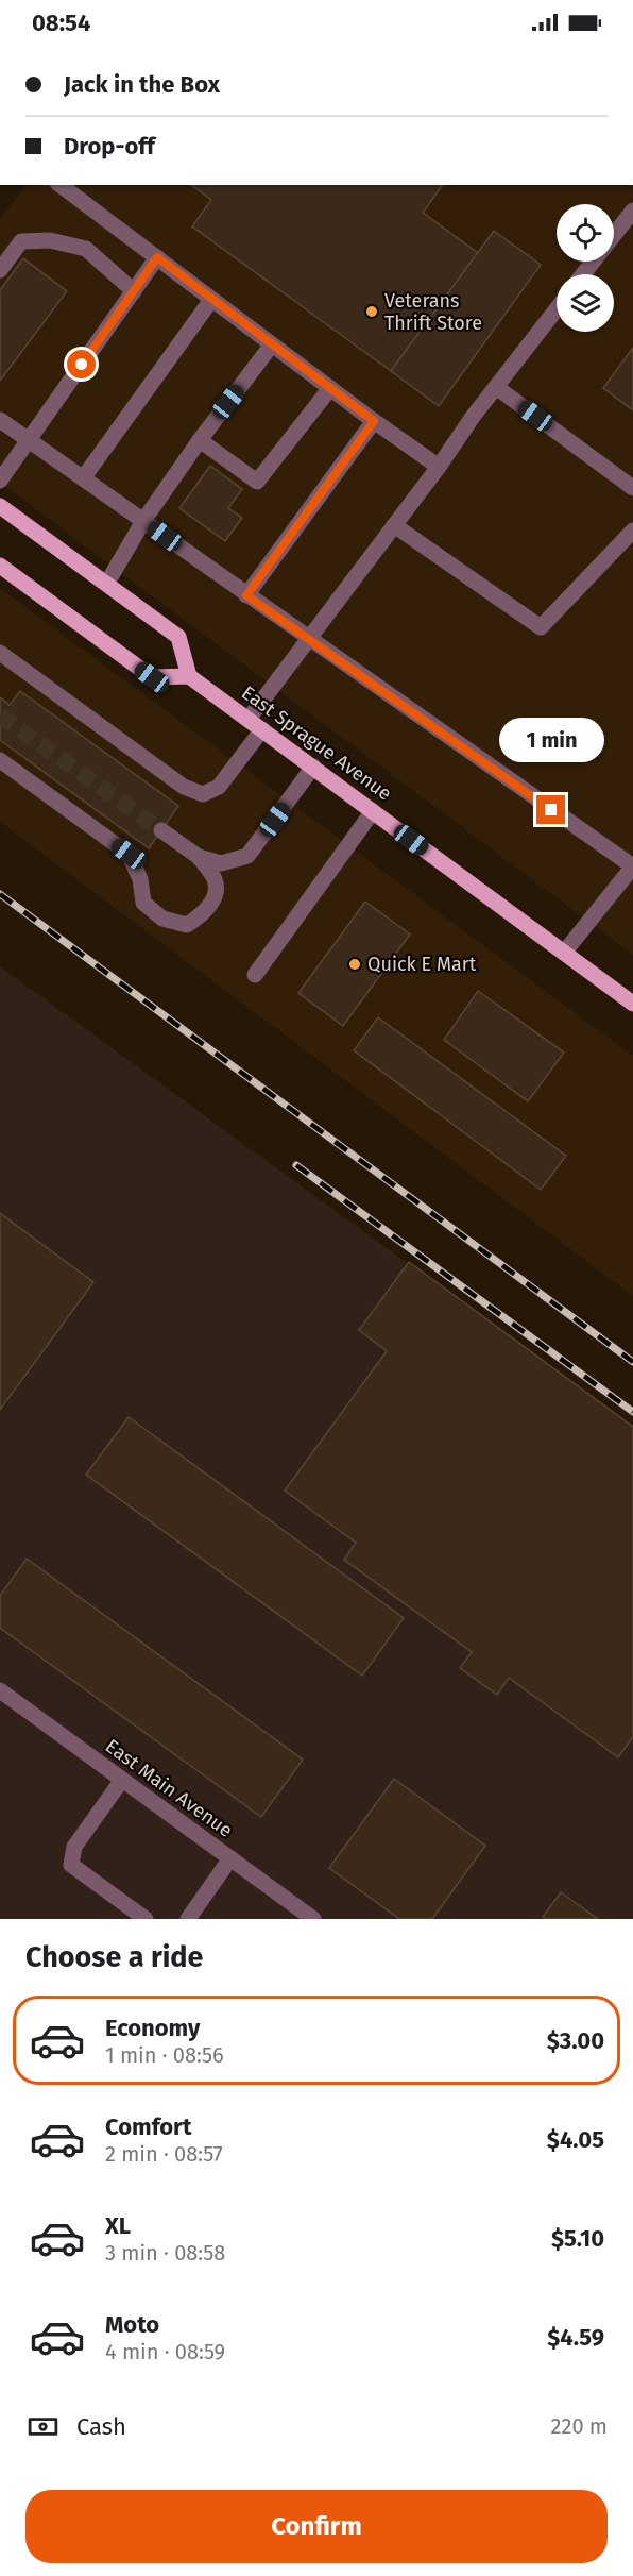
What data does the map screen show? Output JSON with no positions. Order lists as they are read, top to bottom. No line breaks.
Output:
{"streets":{"main road":["East Sprague Avenue"],"street":["East Main Avenue"]},"places":["Veterans Thrift Store","Quick E Mart"],"page":{"status":"08:54","banner":["Jack in the Box","Drop-off"],"bubble":"1 min","heading":"Choose a ride","list":[{"name":"Economy","note":"1 min · 08:56","value":"$3.00"},{"name":"Comfort","note":"2 min · 08:57","value":"$4.05"},{"name":"XL","note":"3 min · 08:58","value":"$5.10"},{"name":"Moto","note":"4 min · 08:59","value":"$4.59"}],"pay":["Cash","220 m"],"buttons":"Confirm"}}
